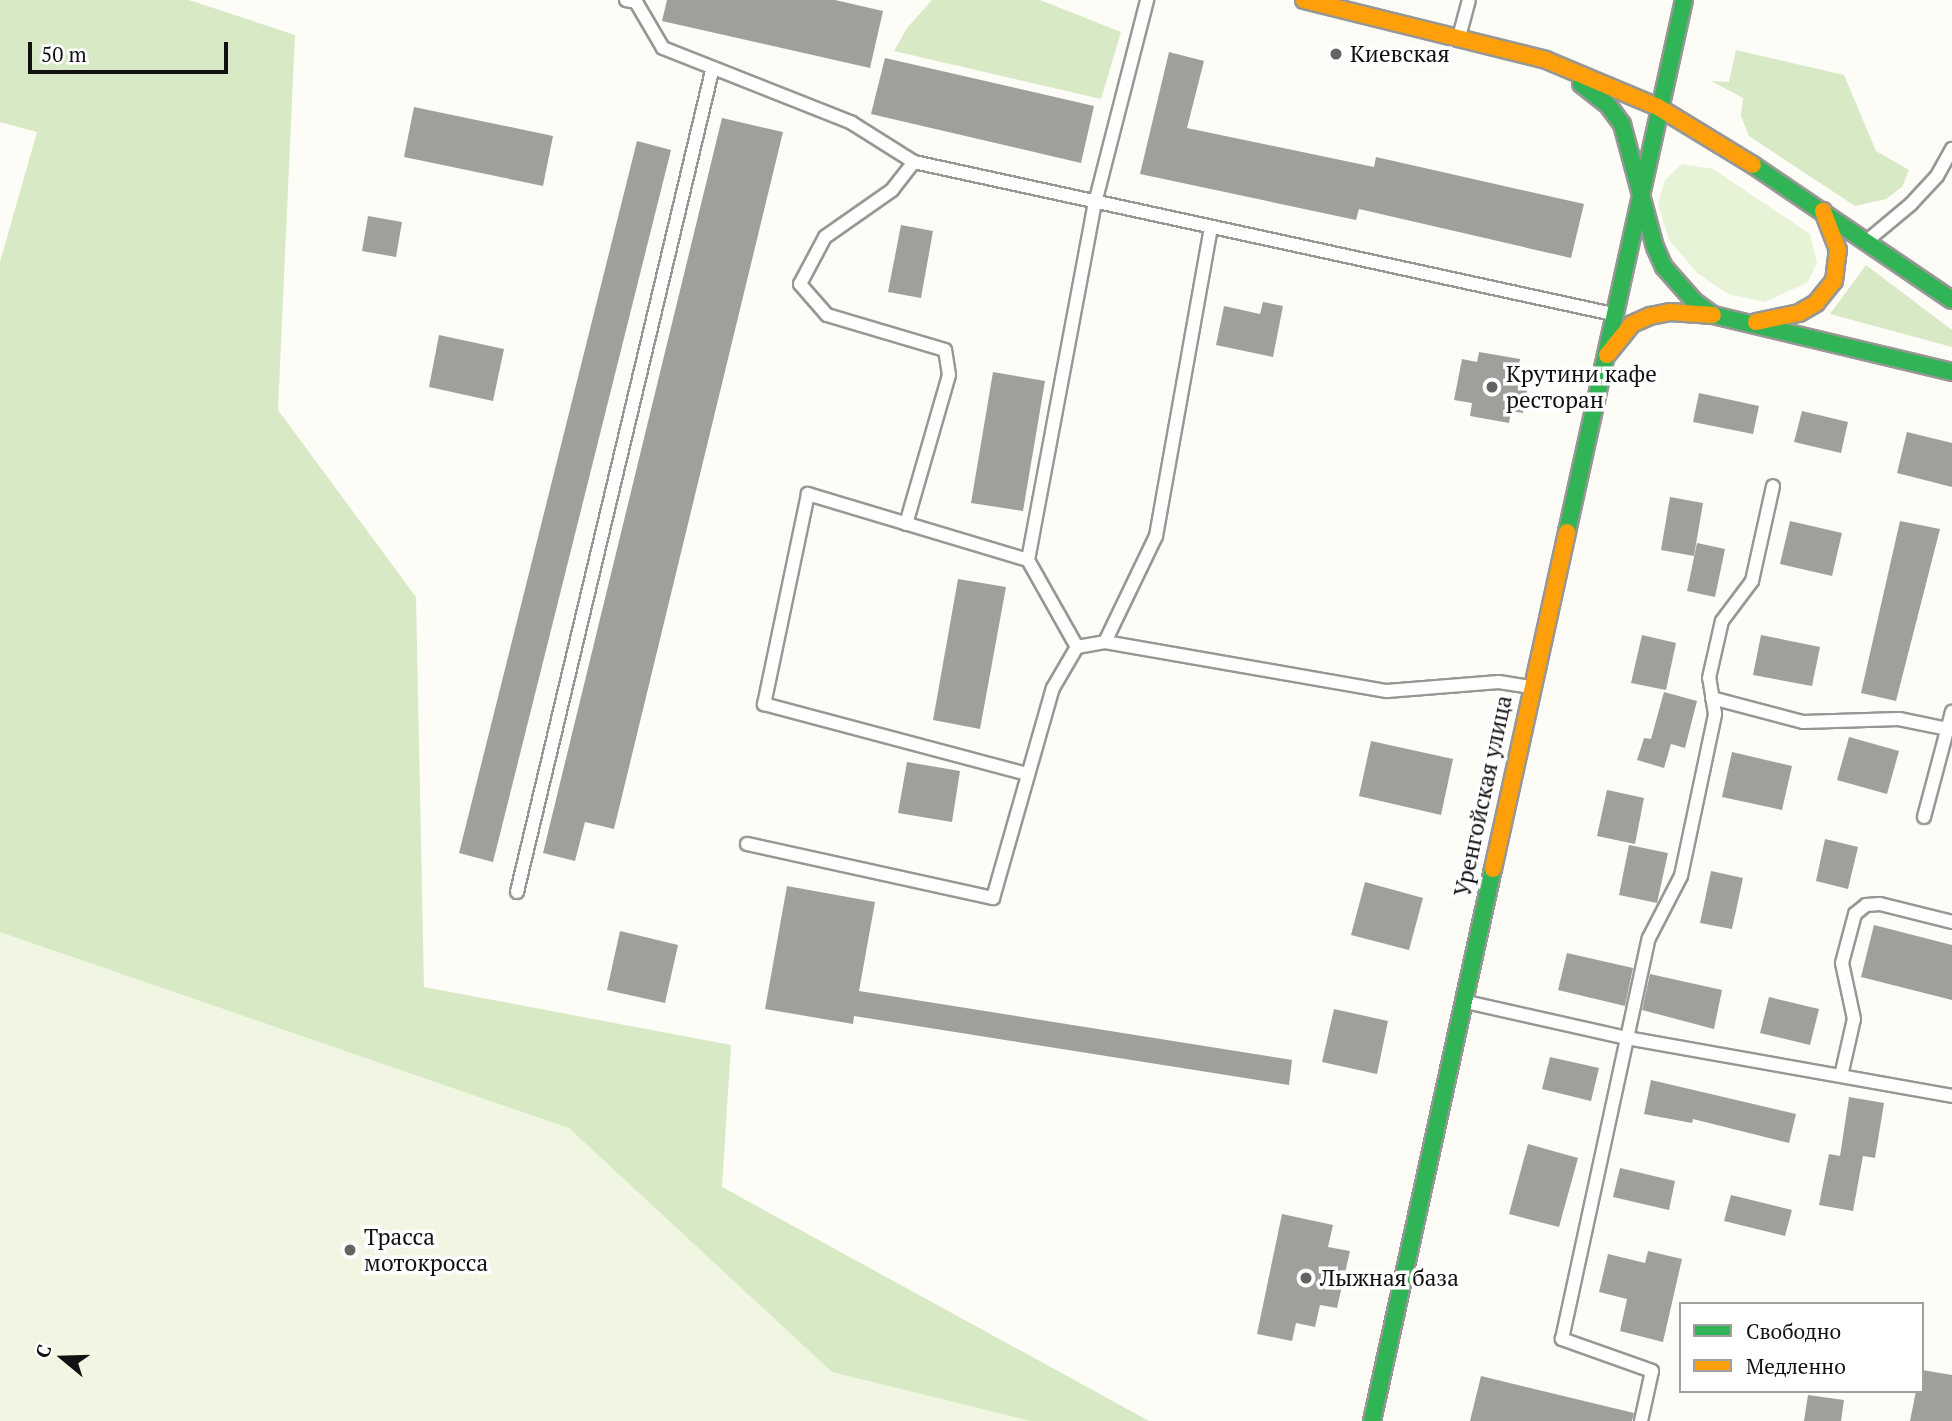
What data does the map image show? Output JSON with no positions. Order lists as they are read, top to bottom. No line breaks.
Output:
{"streets":{"street":["Уренгойская улица"]},"places":["Киевская","Крутини кафе ресторан","Трасса мотокросса","Лыжная база"],"legend":["Свободно","Медленно"],"scale_bar":"50 m","north":"left"}
